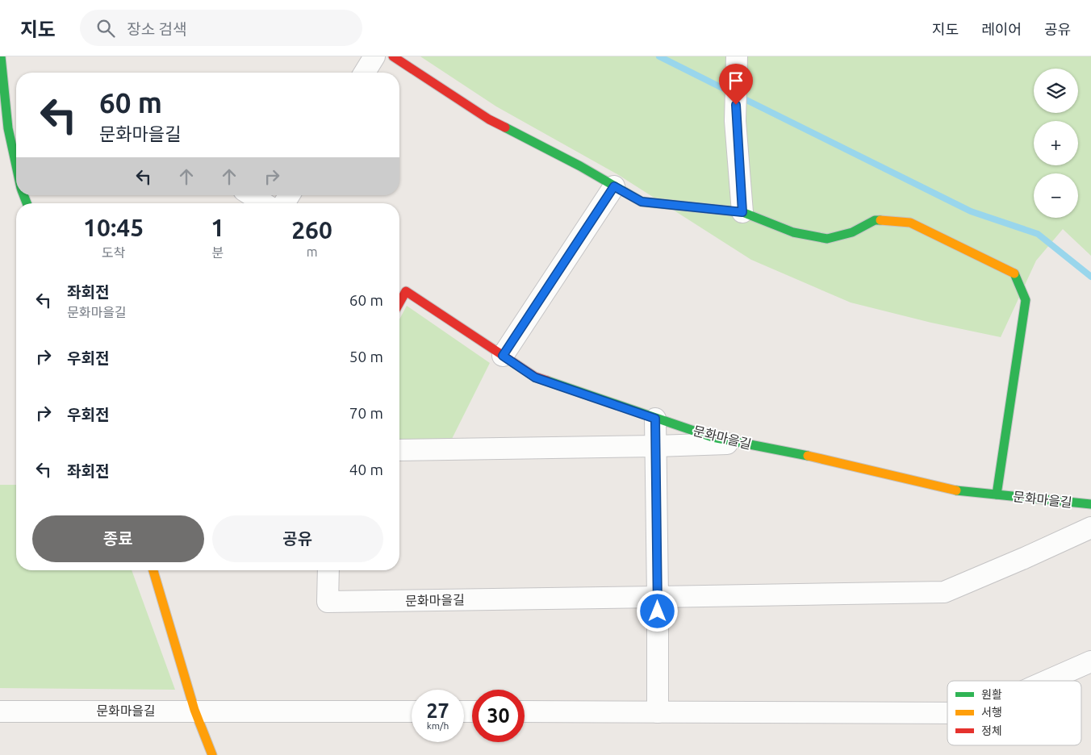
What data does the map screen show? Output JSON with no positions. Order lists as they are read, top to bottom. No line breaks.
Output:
{"streets":{"street":["문화마을길"]},"legend":["원활","서행","정체"],"page":{"header":"지도","search":"장소 검색","nav":["지도","레이어","공유"],"map_buttons":["+","−"],"turn":["60 m","문화마을길"],"eta":["10:45","도착","1","분","260","m"],"list":[{"name":"좌회전","note":"문화마을길","value":"60 m"},{"name":"우회전","value":"50 m"},{"name":"우회전","value":"70 m"},{"name":"좌회전","value":"40 m"}],"buttons":["종료","공유"],"speed":"27 km/h","limit":"30"}}
